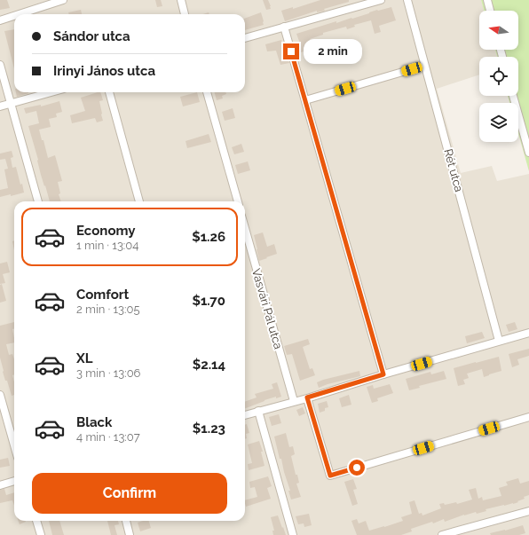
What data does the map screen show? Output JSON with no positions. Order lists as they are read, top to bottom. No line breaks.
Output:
{"streets":{"street":["Rét utca","Vasvári Pál utca"]},"north":"left","page":{"banner":["Sándor utca","Irinyi János utca"],"bubble":"2 min","list":[{"name":"Economy","note":"1 min · 13:04","value":"$1.26"},{"name":"Comfort","note":"2 min · 13:05","value":"$1.70"},{"name":"XL","note":"3 min · 13:06","value":"$2.14"},{"name":"Black","note":"4 min · 13:07","value":"$1.23"}],"buttons":"Confirm"}}
